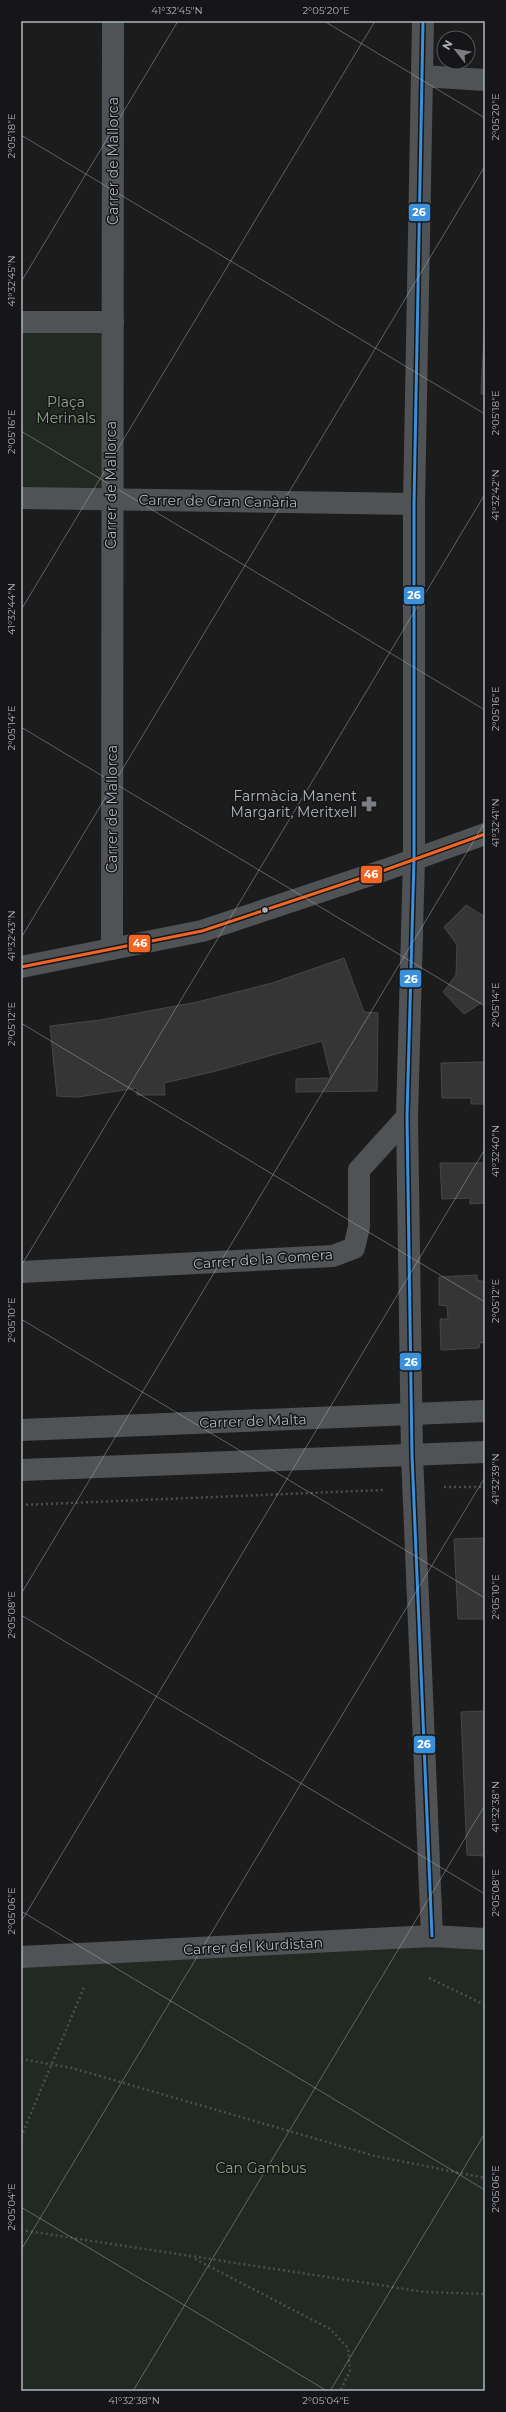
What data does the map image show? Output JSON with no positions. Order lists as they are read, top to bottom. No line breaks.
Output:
{"streets":{"street":["Carrer de Mallorca","Carrer de Gran Canària","Carrer de la Gomera","Carrer de Malta","Carrer del Kurdistan"]},"crossings":[["Carrer de Mallorca","Carrer de Gran Canària"]],"parks":["Plaça Merinals","Can Gambus"],"places":{"pharmacy":["Farmàcia Manent Margarit, Meritxell"]},"lines":["transit line 26","transit line 46"],"north":"top left","coordinates":["41°32'45\"N","2°05'20\"E","2°05'18\"E","2°05'16\"E","41°32'42\"N","41°32'44\"N","2°05'14\"E","41°32'41\"N","41°32'43\"N","2°05'12\"E","41°32'40\"N","2°05'10\"E","41°32'39\"N","2°05'08\"E","41°32'38\"N","2°05'06\"E","2°05'04\"E"]}
